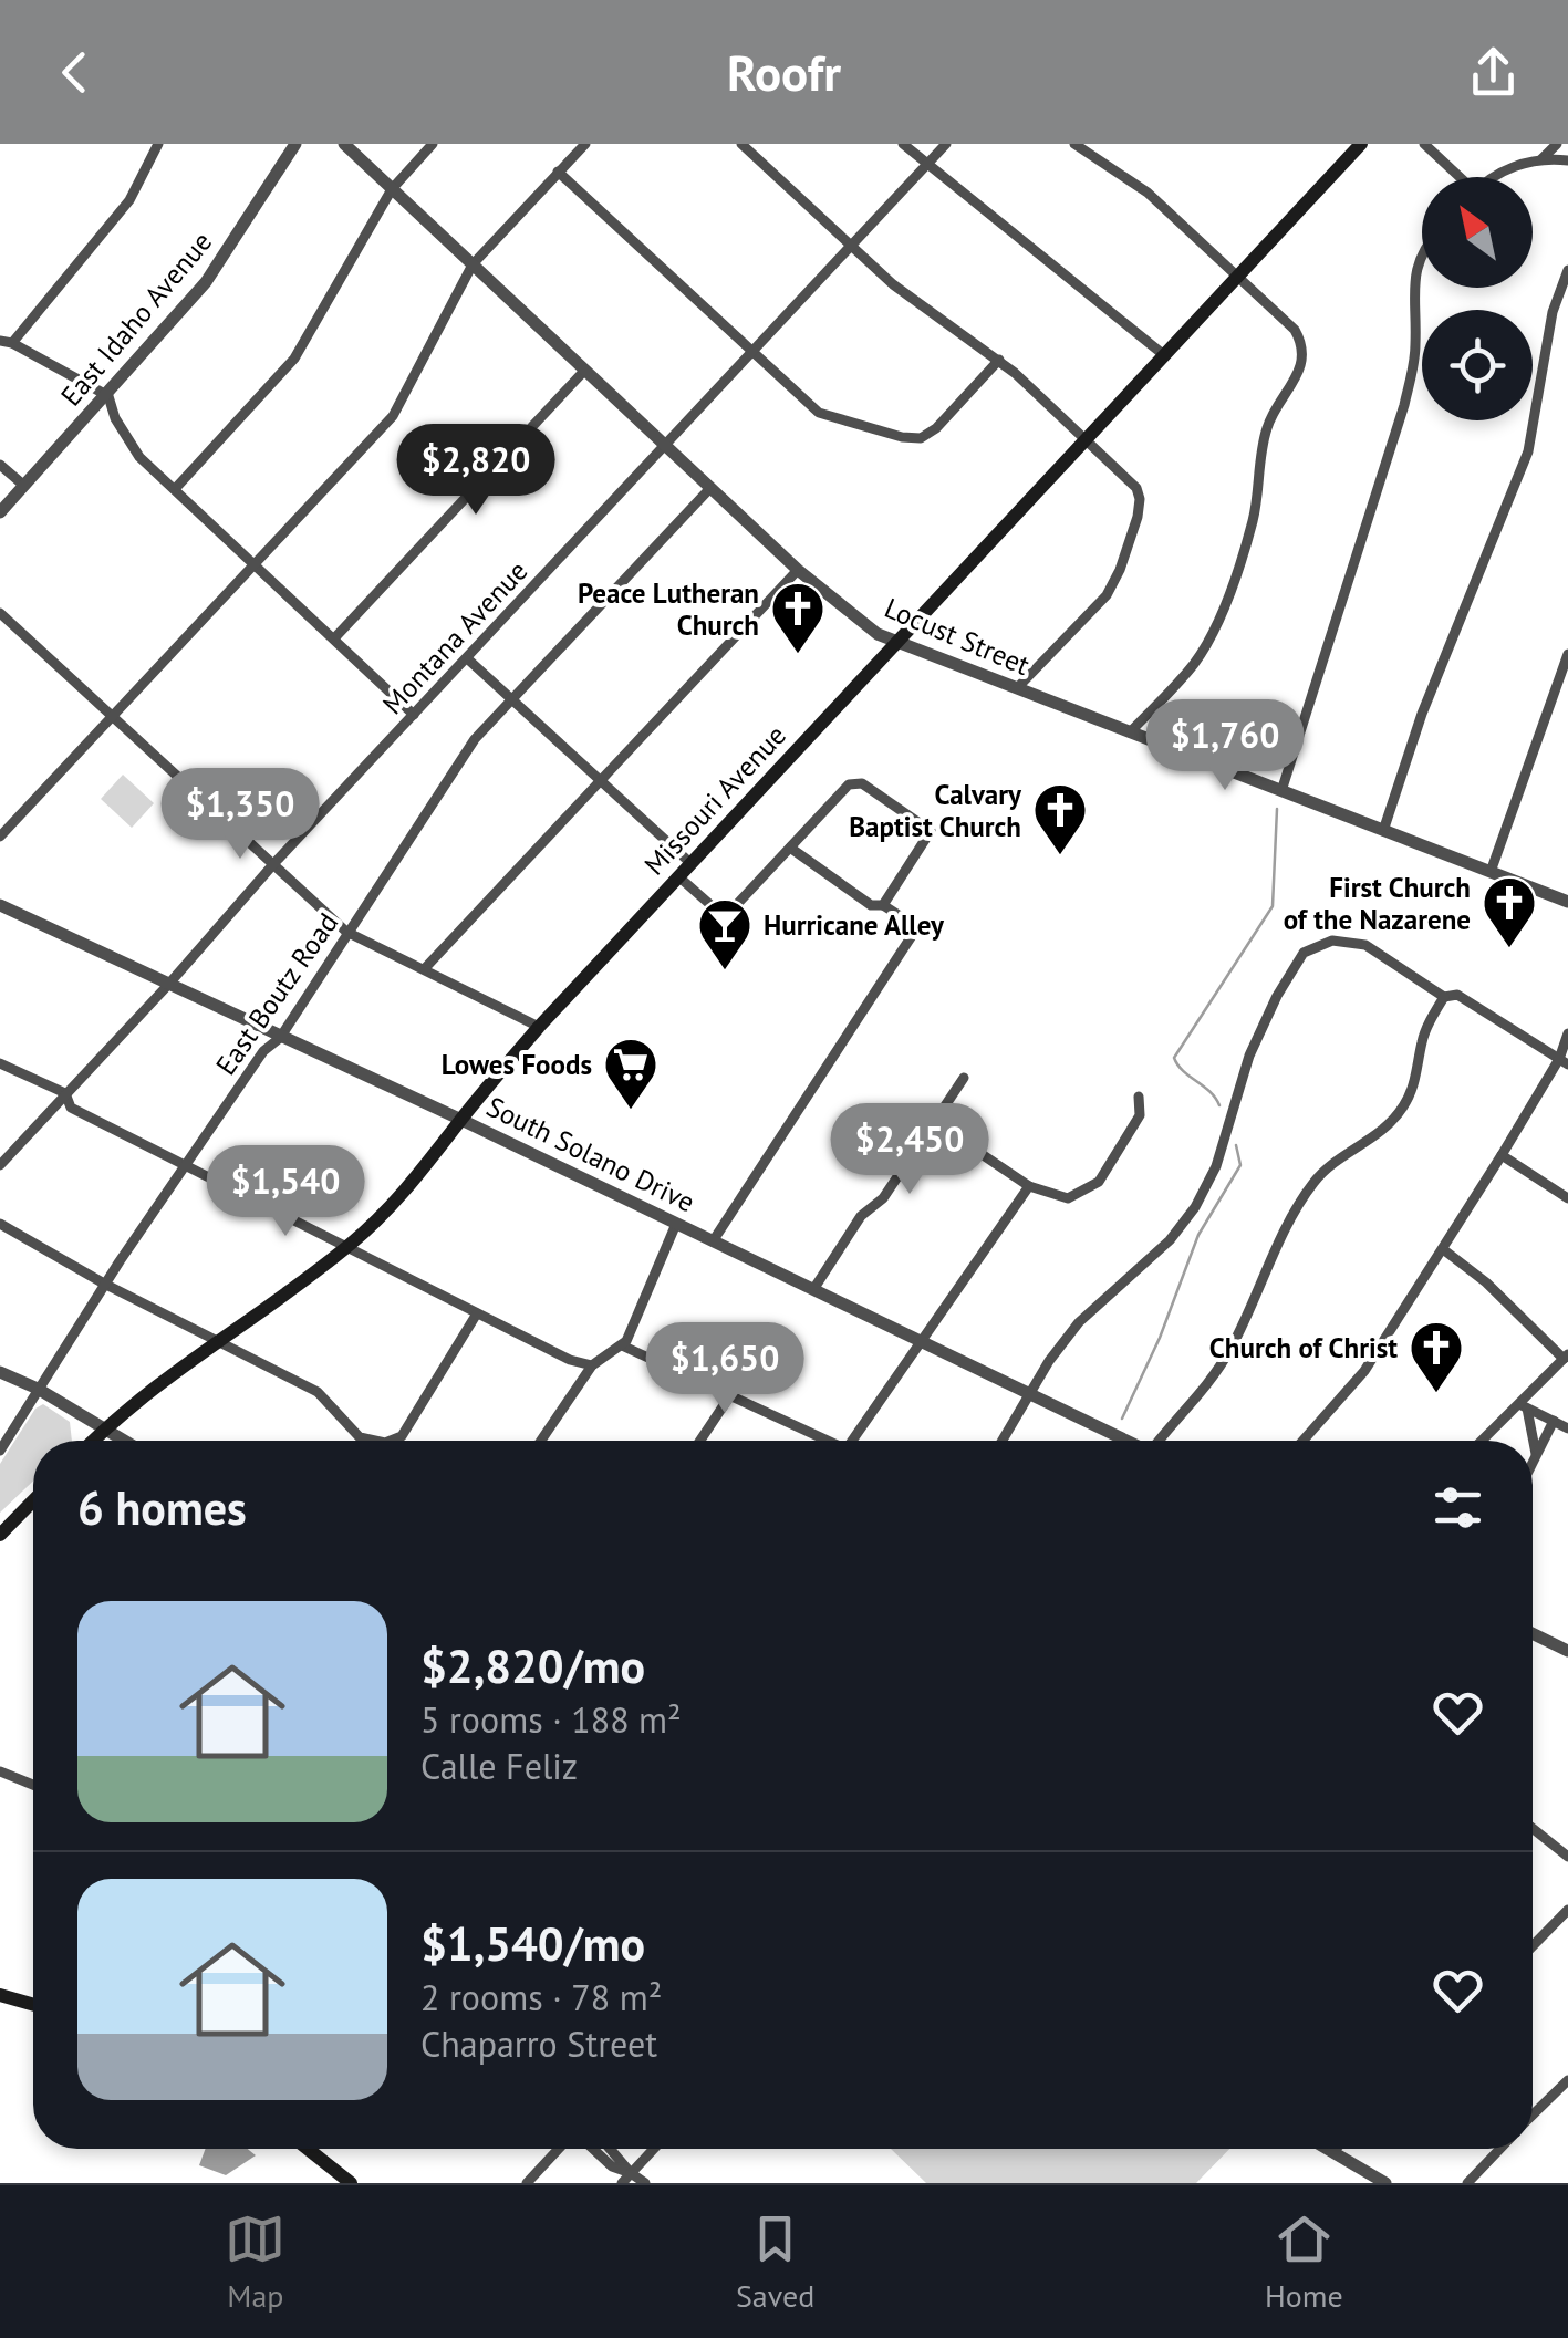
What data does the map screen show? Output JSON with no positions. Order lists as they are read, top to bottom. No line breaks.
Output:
{"streets":{"main road":["Missouri Avenue"],"street":["East Idaho Avenue","Locust Street","Montana Avenue","East Boutz Road","South Solano Drive"]},"crossings":[["Locust Street","Montana Avenue"],["Locust Street","Missouri Avenue"],["Locust Street","East Boutz Road"],["Montana Avenue","South Solano Drive"],["Missouri Avenue","South Solano Drive"],["East Boutz Road","South Solano Drive"]],"places":{"church":["Peace Lutheran Church","Calvary Baptist Church","First Church of the Nazarene","Church of Christ"],"bar":["Hurricane Alley"],"supermarket":["Lowes Foods"]},"north":"top left","page":{"header":"Roofr","price":["$2,820","$1,760","$1,350","$2,450","$1,540","$1,650"],"heading":"6 homes","list":[{"name":"$2,820/mo","note":"5 rooms · 188 m² · Calle Feliz"},{"name":"$1,540/mo","note":"2 rooms · 78 m² · Chaparro Street"}],"tabs":["Map","Saved","Home"]}}
